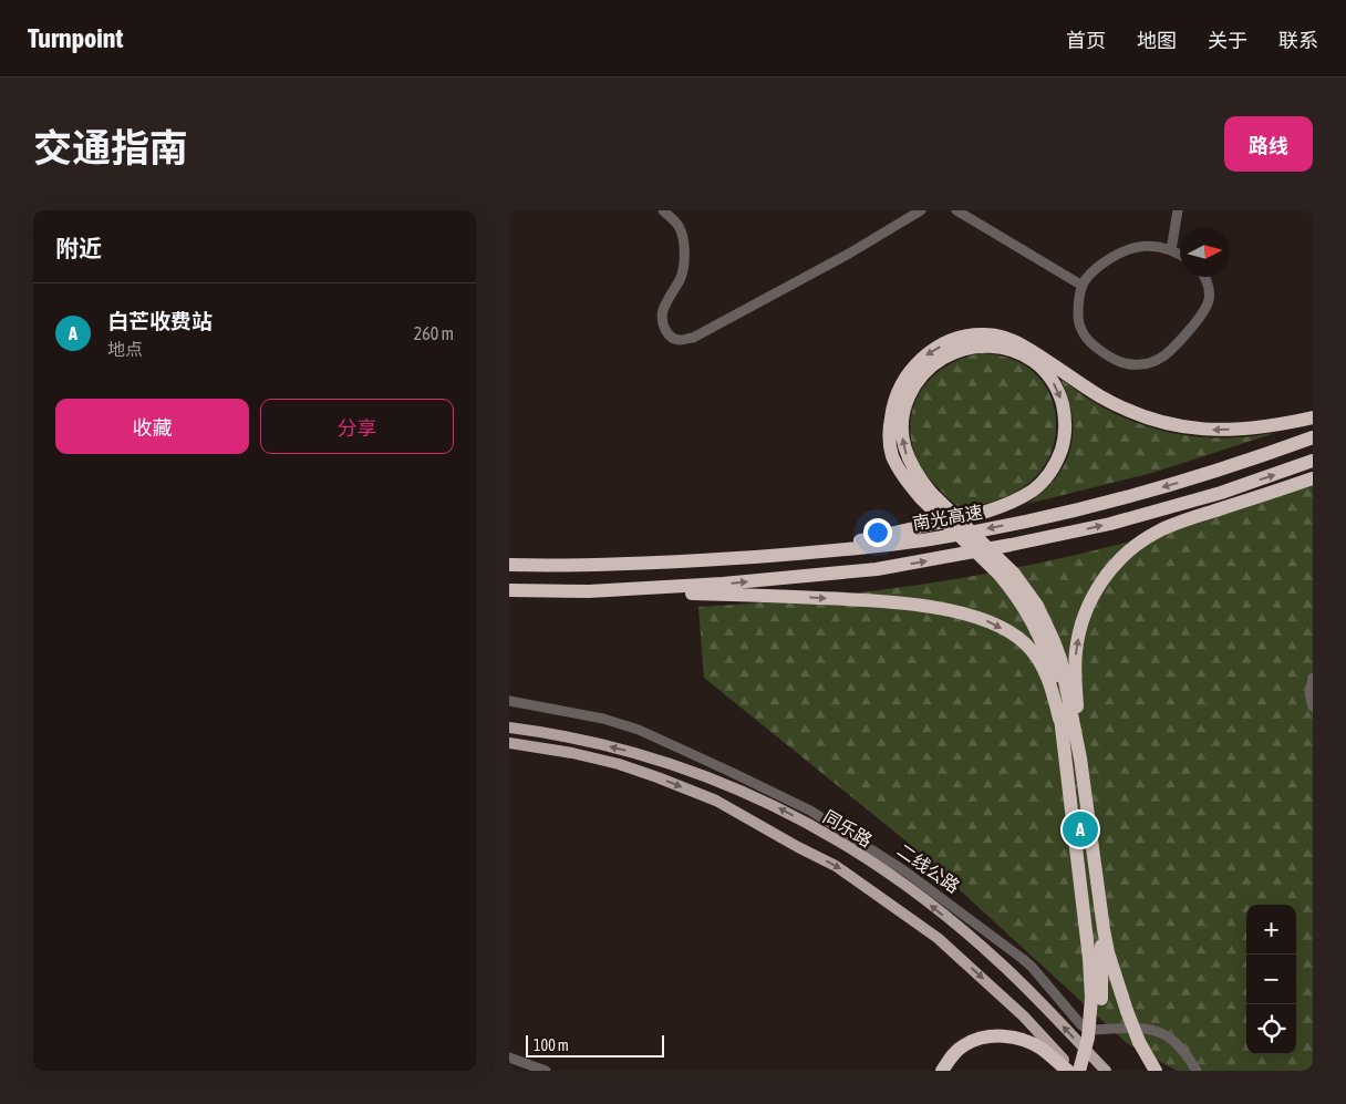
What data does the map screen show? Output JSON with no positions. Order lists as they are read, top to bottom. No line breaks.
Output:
{"streets":{"highway":["南光高速"],"main road":["同乐路"],"street":["二线公路"]},"scale_bar":"100 m","north":"right","page":{"header":"Turnpoint","nav":["首页","地图","关于","联系"],"title":"交通指南","buttons":["路线",["收藏","分享"]],"heading":"附近","list":[{"mark":"A","name":"白芒收费站","note":"地点","value":"260 m"}],"pins":"A","map_buttons":["+","−"],"scale":"100 m"}}
